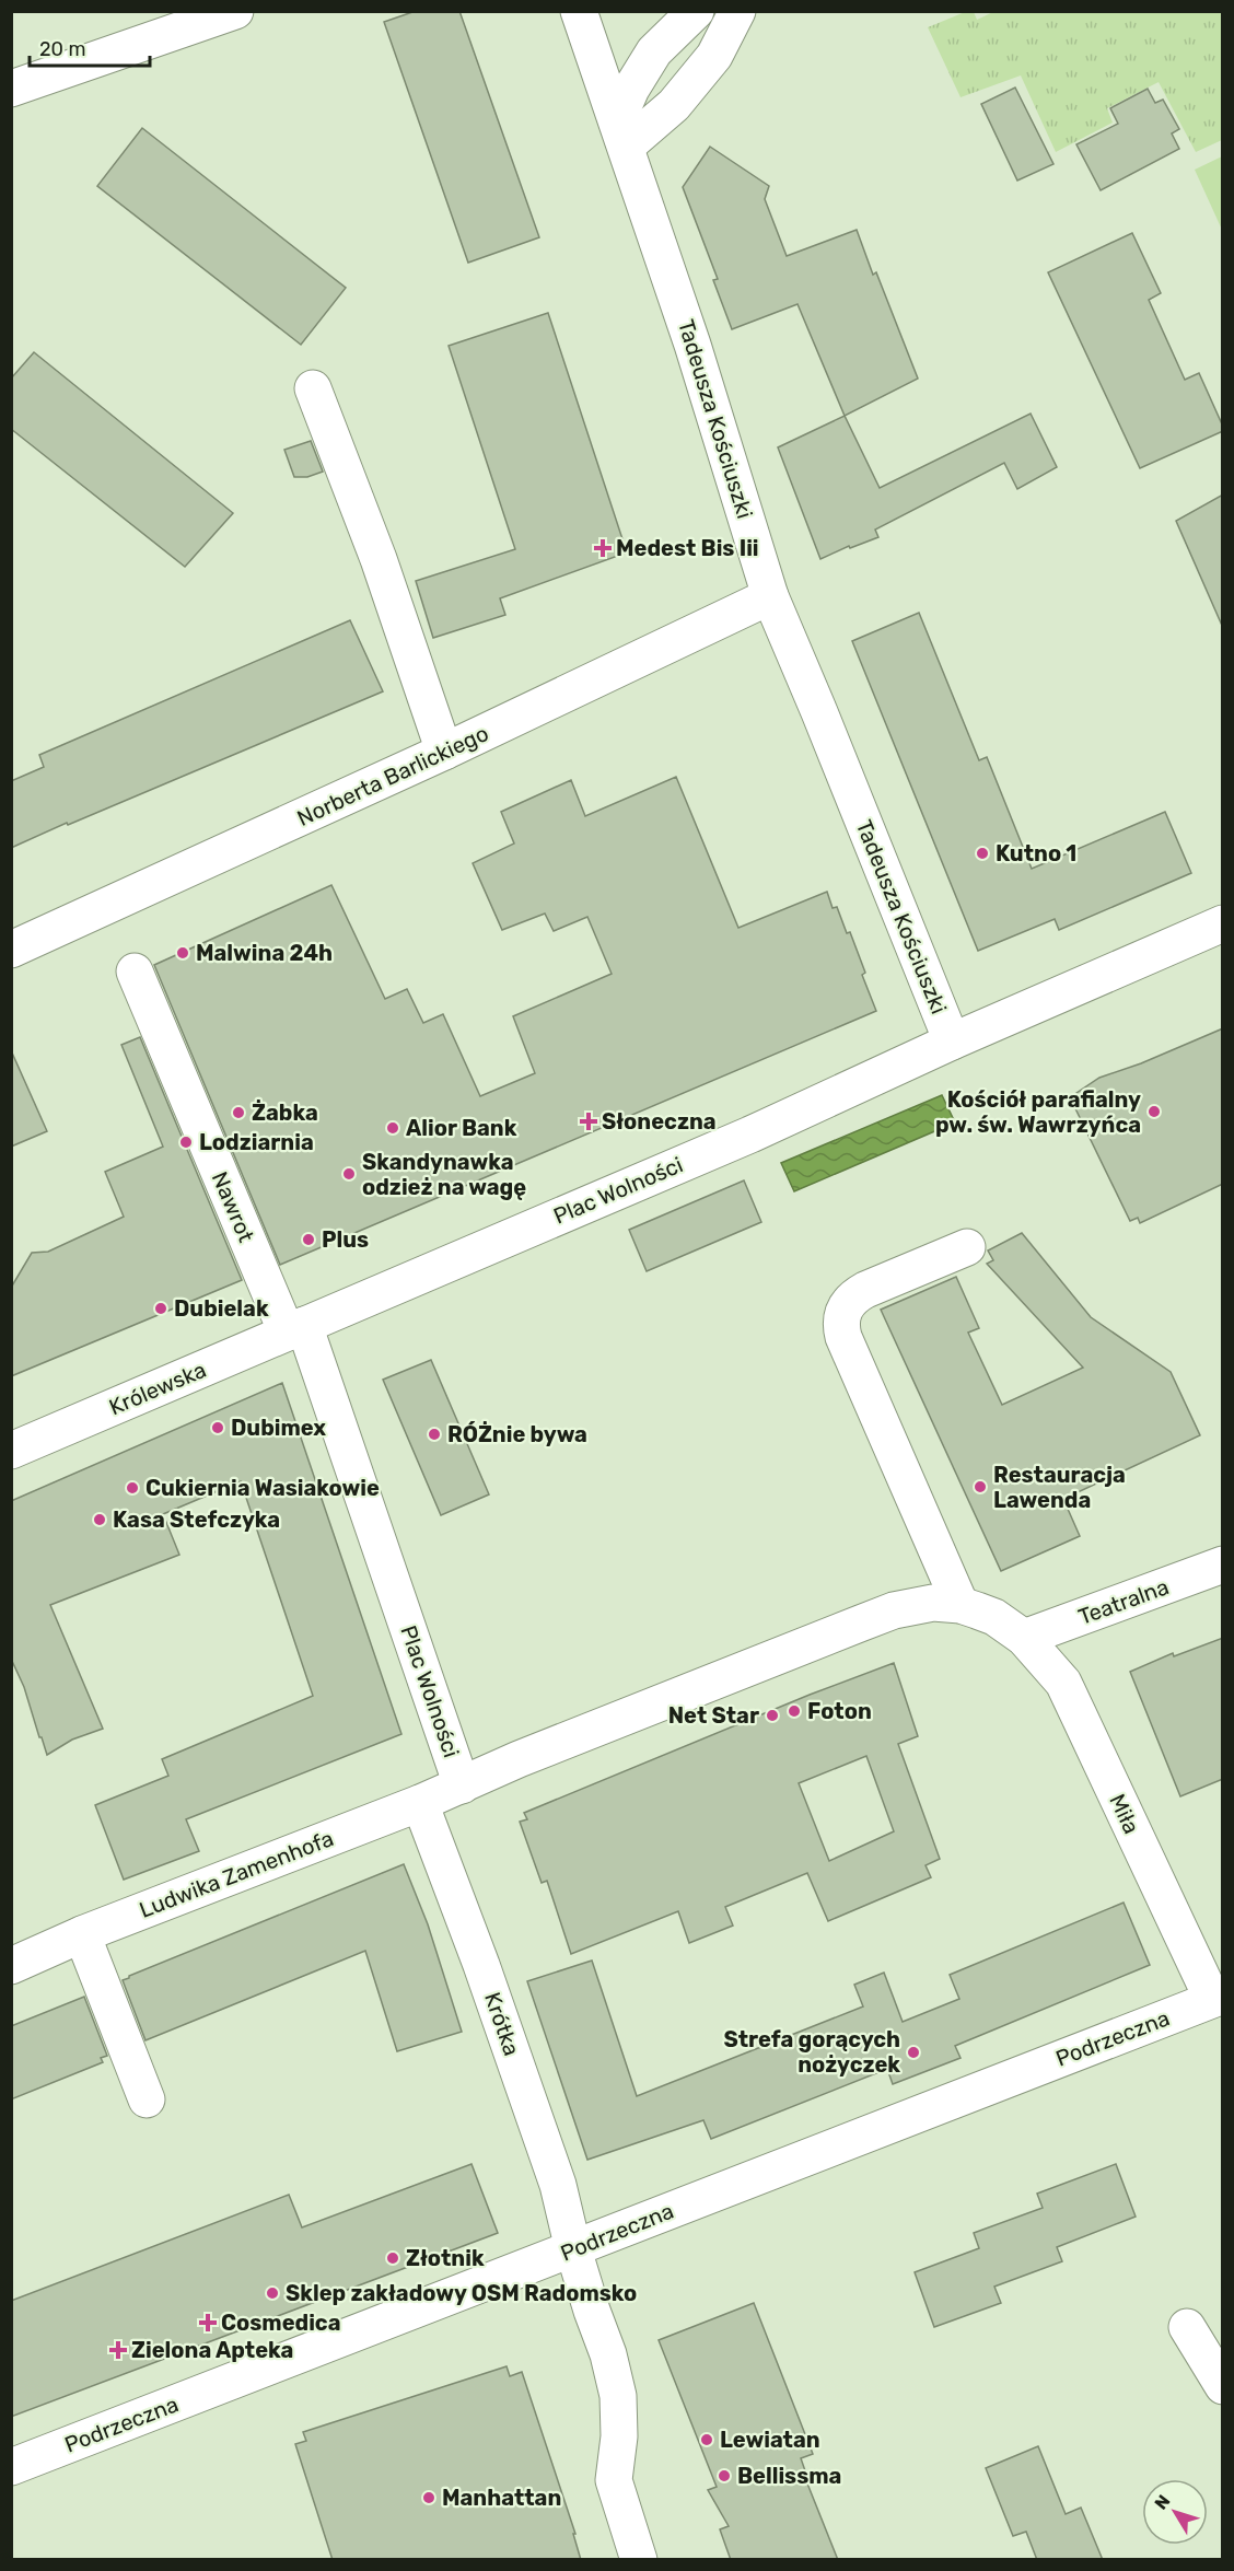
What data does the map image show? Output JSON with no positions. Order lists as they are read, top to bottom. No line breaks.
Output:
{"streets":{"street":["Tadeusza Kościuszki","Norberta Barlickiego","Plac Wolności","Nawrot","Królewska","Teatralna","Miła","Ludwika Zamenhofa","Krótka","Podrzeczna"]},"crossings":[["Tadeusza Kościuszki","Norberta Barlickiego"],["Tadeusza Kościuszki","Plac Wolności"],["Plac Wolności","Nawrot"],["Plac Wolności","Królewska"],["Plac Wolności","Teatralna"],["Plac Wolności","Miła"],["Plac Wolności","Ludwika Zamenhofa"],["Nawrot","Królewska"],["Teatralna","Miła"],["Miła","Podrzeczna"],["Ludwika Zamenhofa","Krótka"],["Krótka","Podrzeczna"]],"places":{"health":["Medest Bis Iii","Słoneczna","Cosmedica","Zielona Apteka"],"other":["Kutno 1","Malwina 24h","Kościół parafialny pw. św. Wawrzyńca","Żabka","Alior Bank","Lodziarnia","Skandynawka odzież na wagę","Plus","Dubielak","Dubimex","RÓŻnie bywa","Restauracja Lawenda","Cukiernia Wasiakowie","Kasa Stefczyka","Foton","Net Star","Strefa gorących nożyczek","Złotnik","Sklep zakładowy OSM Radomsko","Lewiatan","Bellissma","Manhattan"]},"scale_bar":"20 m","north":"top left"}
